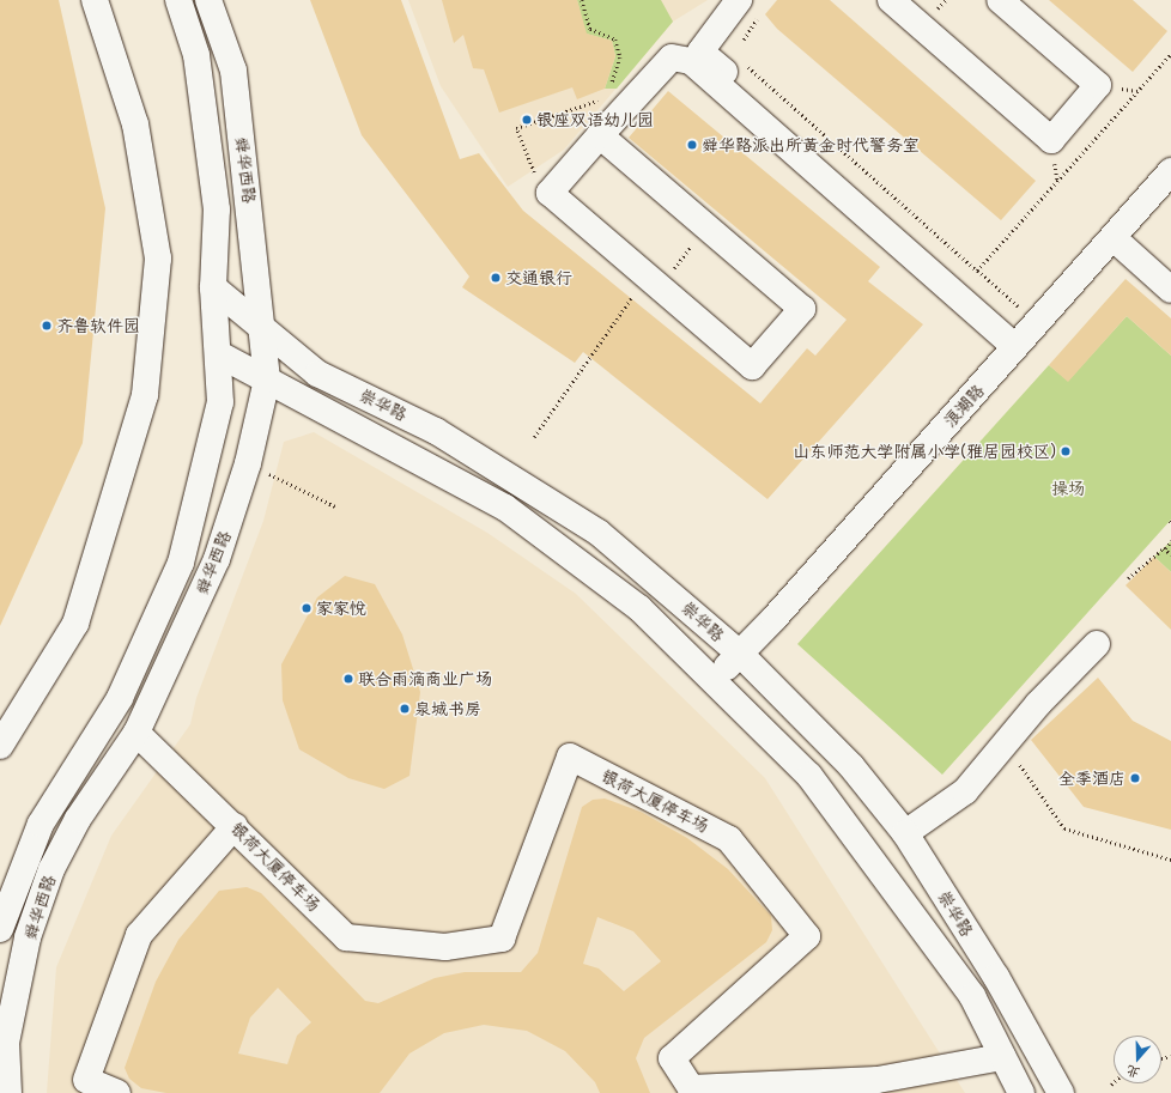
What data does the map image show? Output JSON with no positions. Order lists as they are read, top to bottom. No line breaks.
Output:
{"streets":{"main road":["舜华西路","崇华路","浪潮路","银荷大厦停车场"]},"crossings":[["舜华西路","崇华路"],["舜华西路","银荷大厦停车场"],["崇华路","浪潮路"],["崇华路","银荷大厦停车场"]],"parks":["操场"],"places":["银座双语幼儿园","舜华路派出所黄金时代警务室","交通银行","齐鲁软件园","山东师范大学附属小学(雅居园校区)","家家悦","联合雨滴商业广场","泉城书房","全季酒店"],"north":"bottom"}
